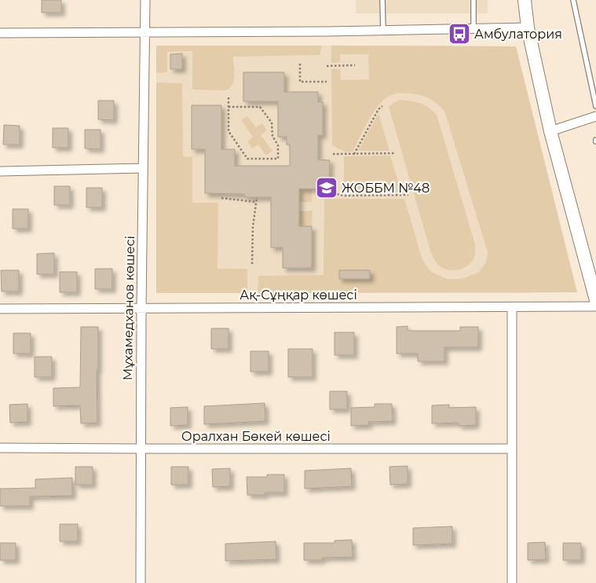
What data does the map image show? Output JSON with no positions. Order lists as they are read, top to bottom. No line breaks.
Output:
{"streets":{"street":["Ақ-Сұңқар көшесі","Мұхамедханов көшесі","Оралхан Бөкей көшесі"]},"crossings":[["Ақ-Сұңқар көшесі","Мұхамедханов көшесі"],["Мұхамедханов көшесі","Оралхан Бөкей көшесі"]],"places":{"bus stop":["Амбулатория"],"school or university":["ЖОББМ №48"]}}
